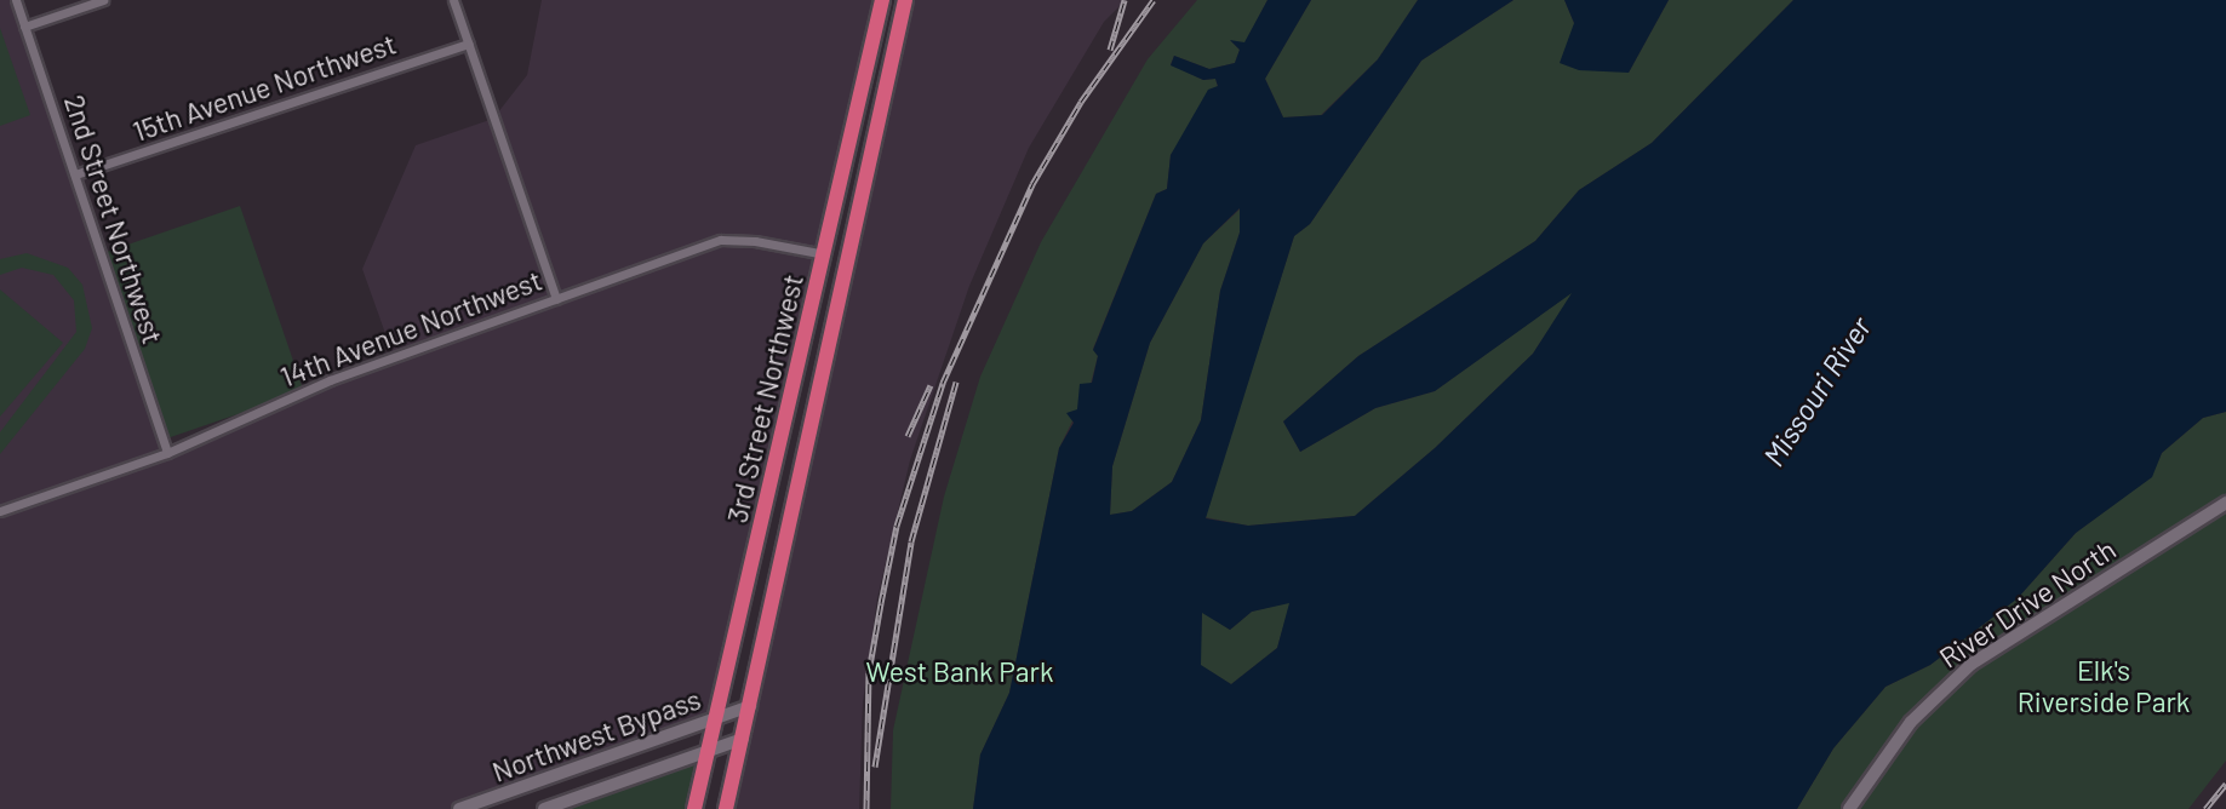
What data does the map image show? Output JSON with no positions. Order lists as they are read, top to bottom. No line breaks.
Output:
{"streets":{"highway":["3rd Street Northwest"],"main road":["14th Avenue Northwest","River Drive North","Northwest Bypass"],"street":["15th Avenue Northwest","2nd Street Northwest"]},"crossings":[["15th Avenue Northwest","2nd Street Northwest"],["2nd Street Northwest","14th Avenue Northwest"],["14th Avenue Northwest","3rd Street Northwest"],["3rd Street Northwest","Northwest Bypass"]],"water":["Missouri River"],"parks":["Elk's Riverside Park","West Bank Park"]}
